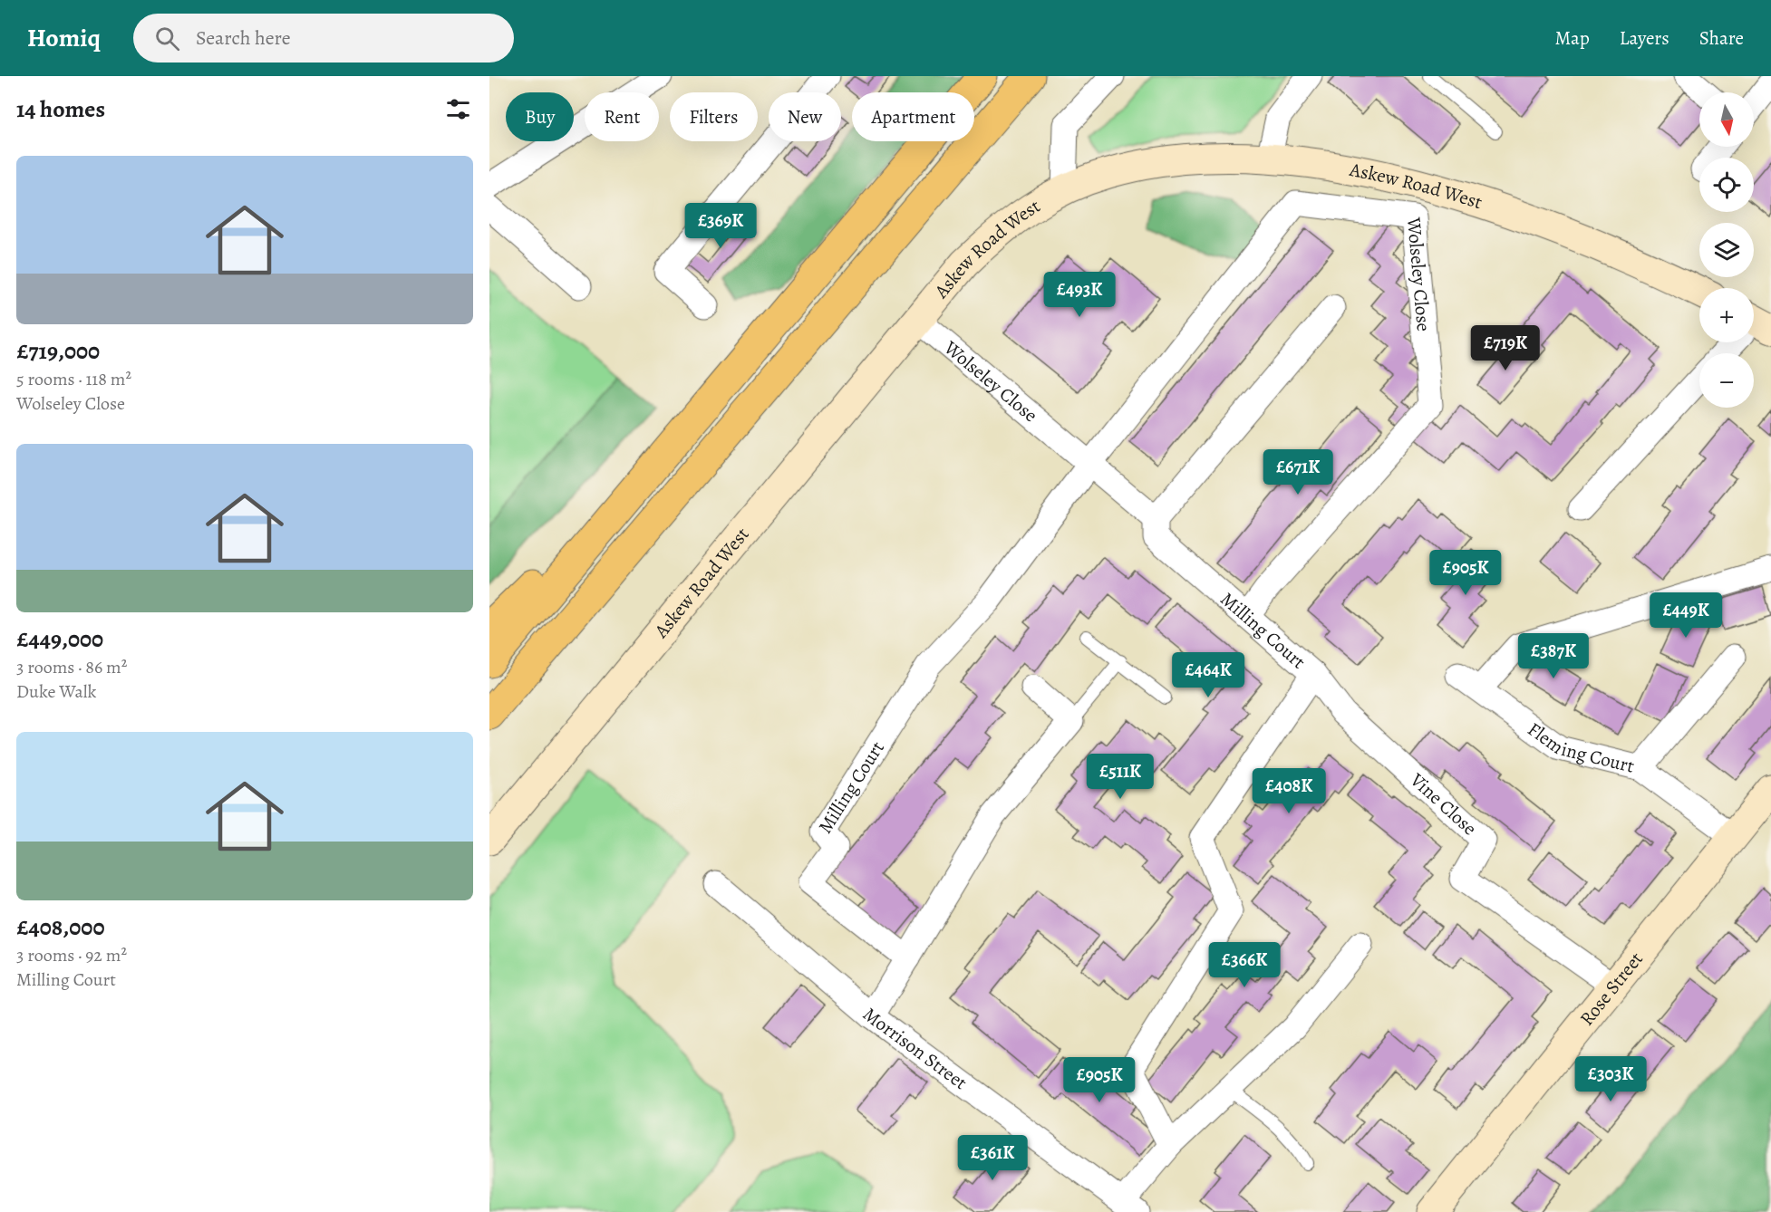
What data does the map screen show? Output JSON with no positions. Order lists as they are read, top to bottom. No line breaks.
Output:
{"streets":{"street":["Askew Road West","Wolseley Close","Milling Court","Fleming Court","Vine Close","Rose Street","Morrison Street"]},"crossings":[["Askew Road West","Wolseley Close"],["Wolseley Close","Milling Court"],["Milling Court","Vine Close"],["Milling Court","Morrison Street"],["Fleming Court","Rose Street"],["Vine Close","Rose Street"]],"north":"bottom","page":{"header":"Homiq","search":"Search here","nav":["Map","Layers","Share"],"heading":"14 homes","map_buttons":["+","−"],"chip":["Buy","Rent","Filters","New","Apartment"],"list":[{"name":"£719,000","note":"5 rooms · 118 m² · Wolseley Close"},{"name":"£449,000","note":"3 rooms · 86 m² · Duke Walk"},{"name":"£408,000","note":"3 rooms · 92 m² · Milling Court"}],"price":["£369K","£493K","£719K","£671K","£905K","£449K","£387K","£464K","£511K","£408K","£366K","£303K","£905K","£361K"]}}
